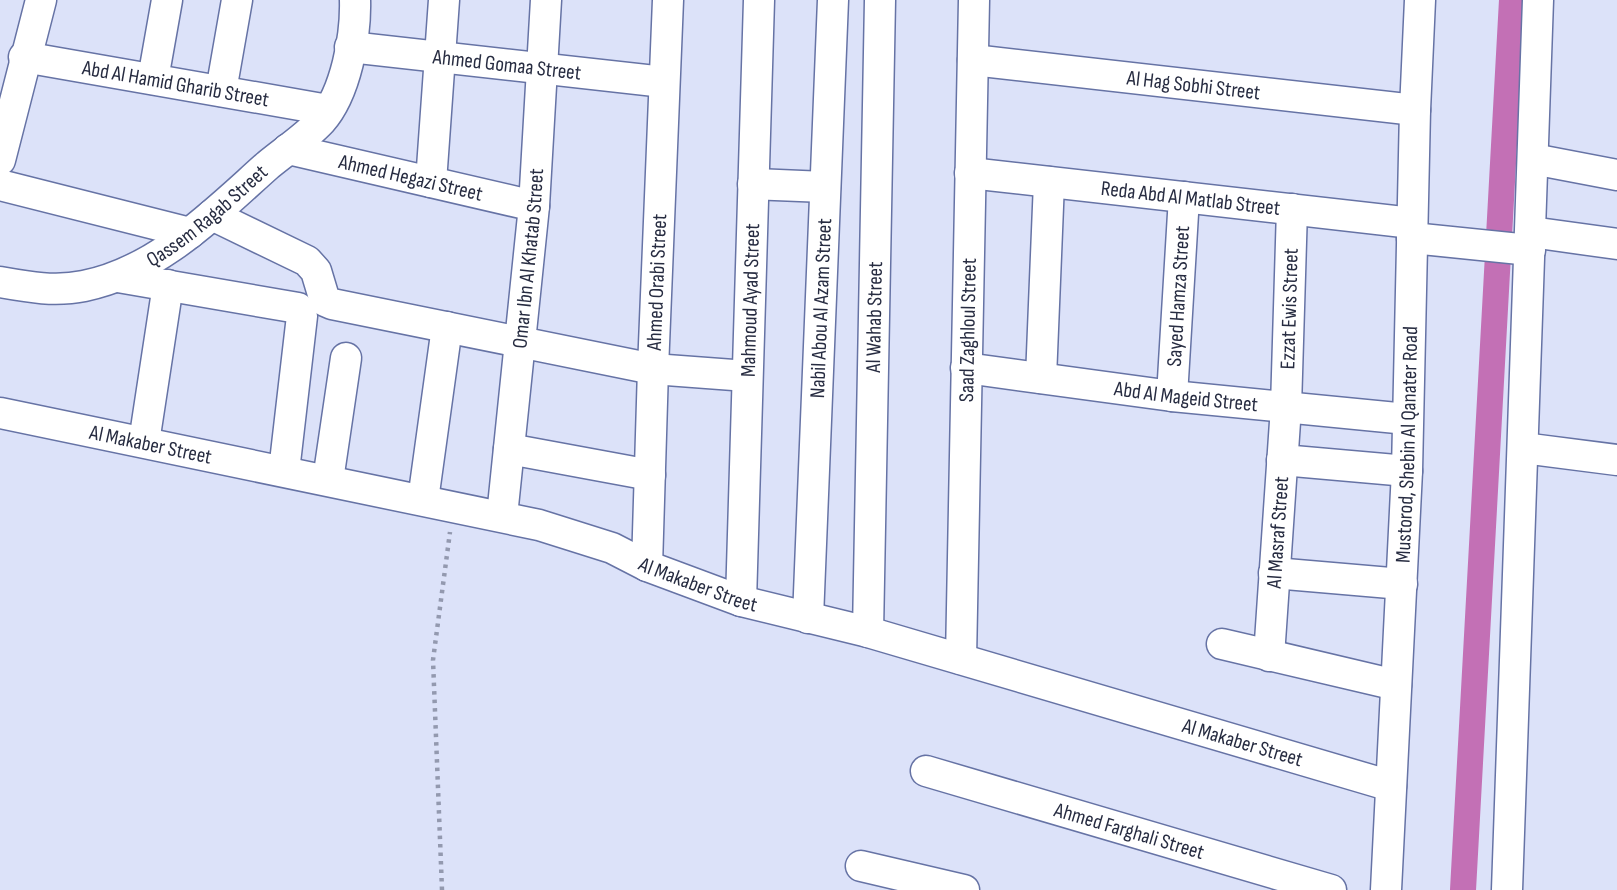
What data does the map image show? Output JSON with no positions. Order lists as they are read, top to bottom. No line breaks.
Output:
{"streets":{"street":["Ahmed Gomaa Street","Abd Al Hamid Gharib Street","Al Hag Sobhi Street","Ahmed Hegazi Street","Reda Abd Al Matlab Street","Qassem Ragab Street","Omar Ibn Al Khatab Street","Ahmed Orabi Street","Sayed Hamza Street","Mahmoud Ayad Street","Ezzat Ewis Street","Nabil Abou Al Azam Street","Al Wahab Street","Saad Zaghloul Street","Abd Al Mageid Street","Al Makaber Street","Mustorod, Shebin Al Qanater Road","Al Masraf Street","Ahmed Farghali Street"]},"crossings":[["Ahmed Gomaa Street","Qassem Ragab Street"],["Ahmed Gomaa Street","Omar Ibn Al Khatab Street"],["Ahmed Gomaa Street","Ahmed Orabi Street"],["Abd Al Hamid Gharib Street","Qassem Ragab Street"],["Al Hag Sobhi Street","Saad Zaghloul Street"],["Al Hag Sobhi Street","Mustorod, Shebin Al Qanater Road"],["Ahmed Hegazi Street","Qassem Ragab Street"],["Ahmed Hegazi Street","Omar Ibn Al Khatab Street"],["Reda Abd Al Matlab Street","Sayed Hamza Street"],["Reda Abd Al Matlab Street","Ezzat Ewis Street"],["Reda Abd Al Matlab Street","Saad Zaghloul Street"],["Reda Abd Al Matlab Street","Mustorod, Shebin Al Qanater Road"],["Omar Ibn Al Khatab Street","Al Makaber Street"],["Ahmed Orabi Street","Al Makaber Street"],["Sayed Hamza Street","Abd Al Mageid Street"],["Mahmoud Ayad Street","Al Makaber Street"],["Ezzat Ewis Street","Abd Al Mageid Street"],["Ezzat Ewis Street","Al Masraf Street"],["Nabil Abou Al Azam Street","Al Makaber Street"],["Al Wahab Street","Al Makaber Street"],["Saad Zaghloul Street","Abd Al Mageid Street"],["Saad Zaghloul Street","Al Makaber Street"],["Abd Al Mageid Street","Mustorod, Shebin Al Qanater Road"],["Abd Al Mageid Street","Al Masraf Street"],["Al Makaber Street","Mustorod, Shebin Al Qanater Road"]]}
